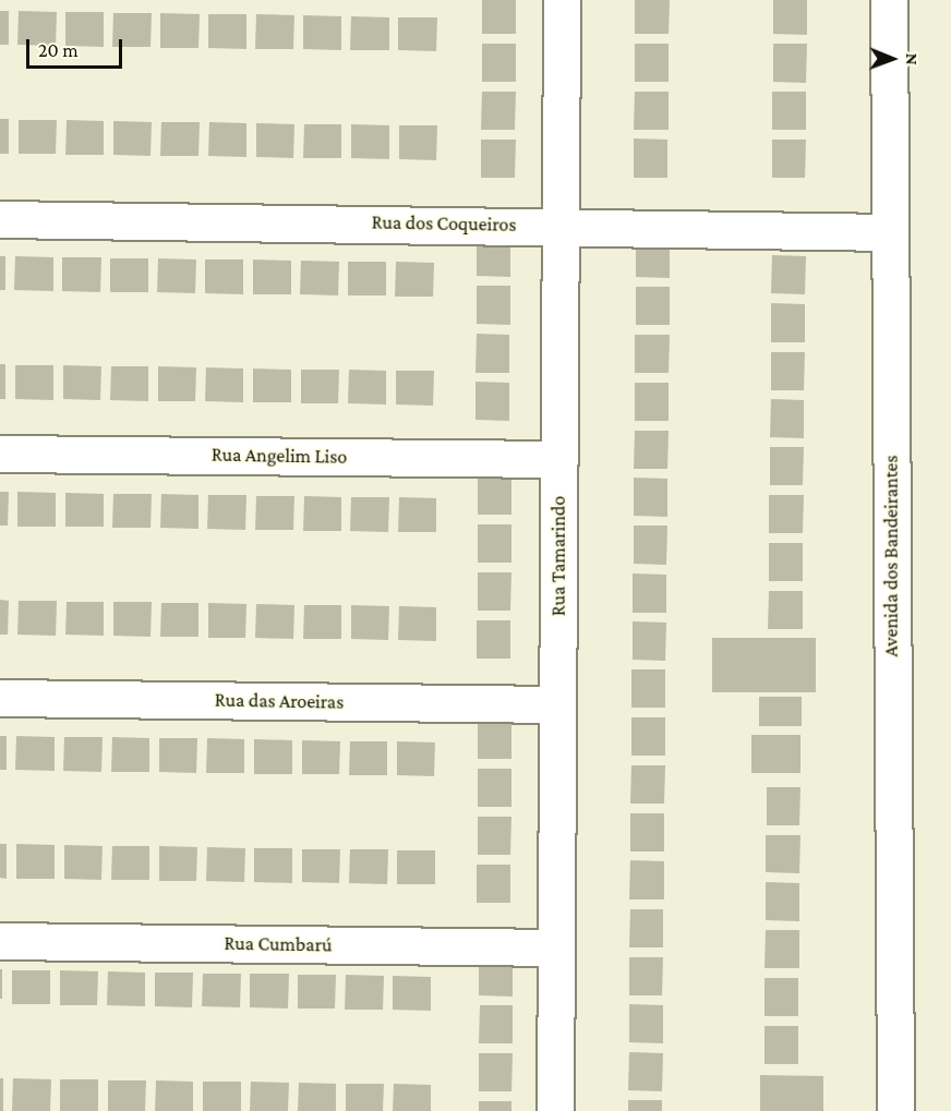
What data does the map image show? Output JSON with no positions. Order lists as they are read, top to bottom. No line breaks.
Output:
{"streets":{"street":["Rua dos Coqueiros","Rua Angelim Liso","Rua Tamarindo","Avenida dos Bandeirantes","Rua das Aroeiras","Rua Cumbarú"]},"crossings":[["Rua dos Coqueiros","Rua Tamarindo"],["Rua dos Coqueiros","Avenida dos Bandeirantes"],["Rua Angelim Liso","Rua Tamarindo"],["Rua Tamarindo","Rua das Aroeiras"],["Rua Tamarindo","Rua Cumbarú"]],"scale_bar":"20 m","north":"right"}
